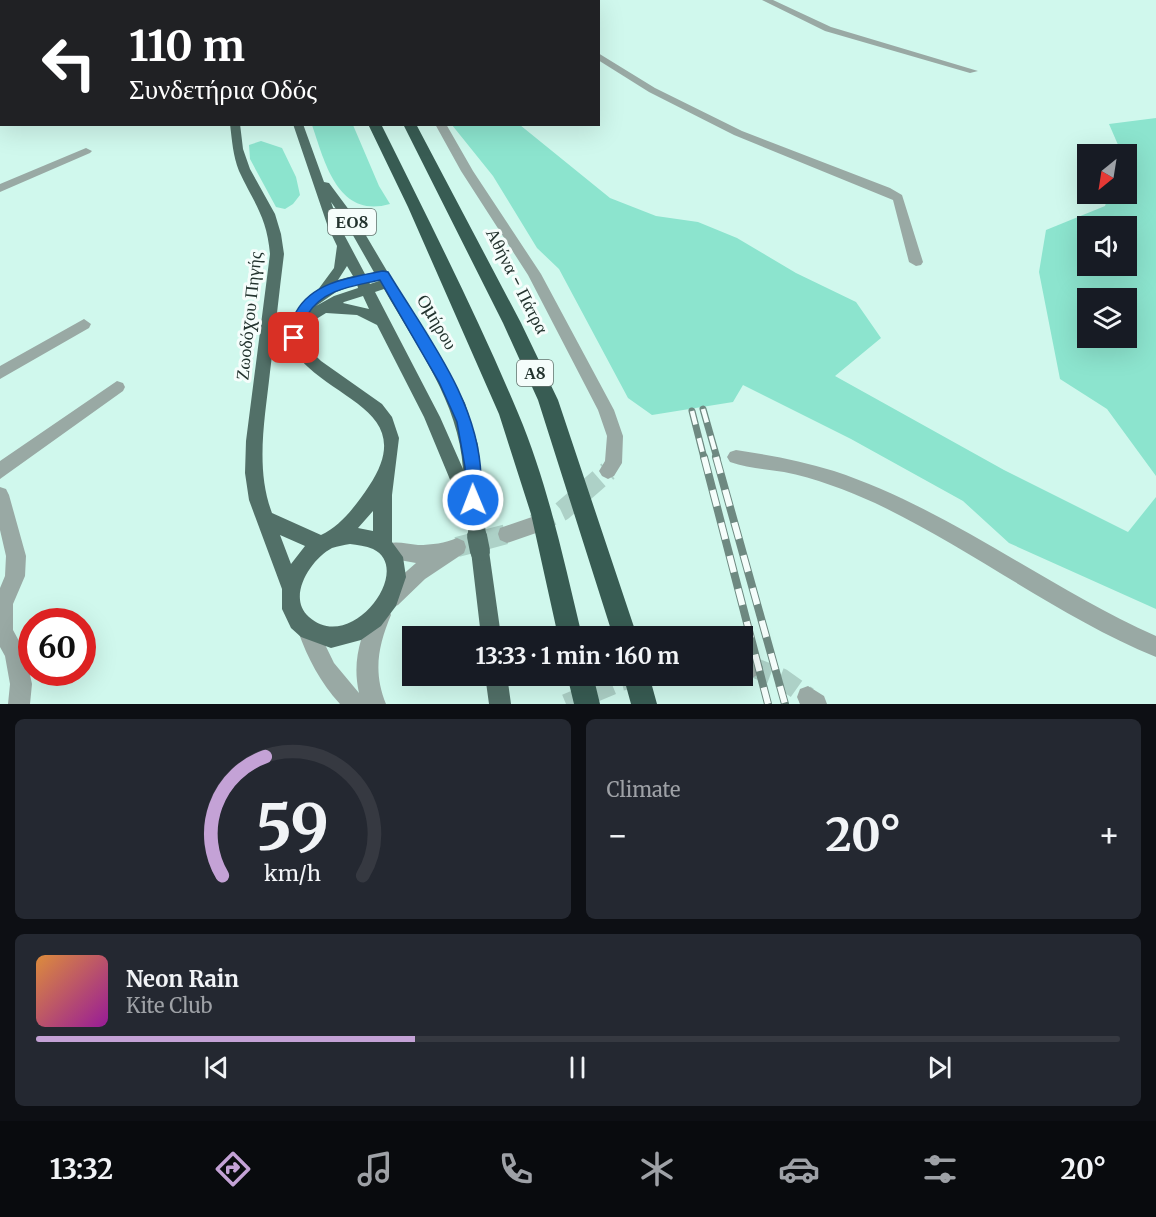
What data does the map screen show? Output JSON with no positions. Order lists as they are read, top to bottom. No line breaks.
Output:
{"streets":{"highway":["Αθήνα - Πάτρα","Α8"],"main road":["ΕΟ8","Ζωοδόχου Πηγής","Ομήρου"]},"north":"bottom left","page":{"turn":["110 m","Συνδετήρια Οδός"],"limit":"60","trip":"13:33 · 1 min · 160 m","tile":"Climate","heat":["−","20°","+"],"song":["Neon Rain","Kite Club"],"tabs":["13:32","20°"],"gauge":["59","km/h"]}}
